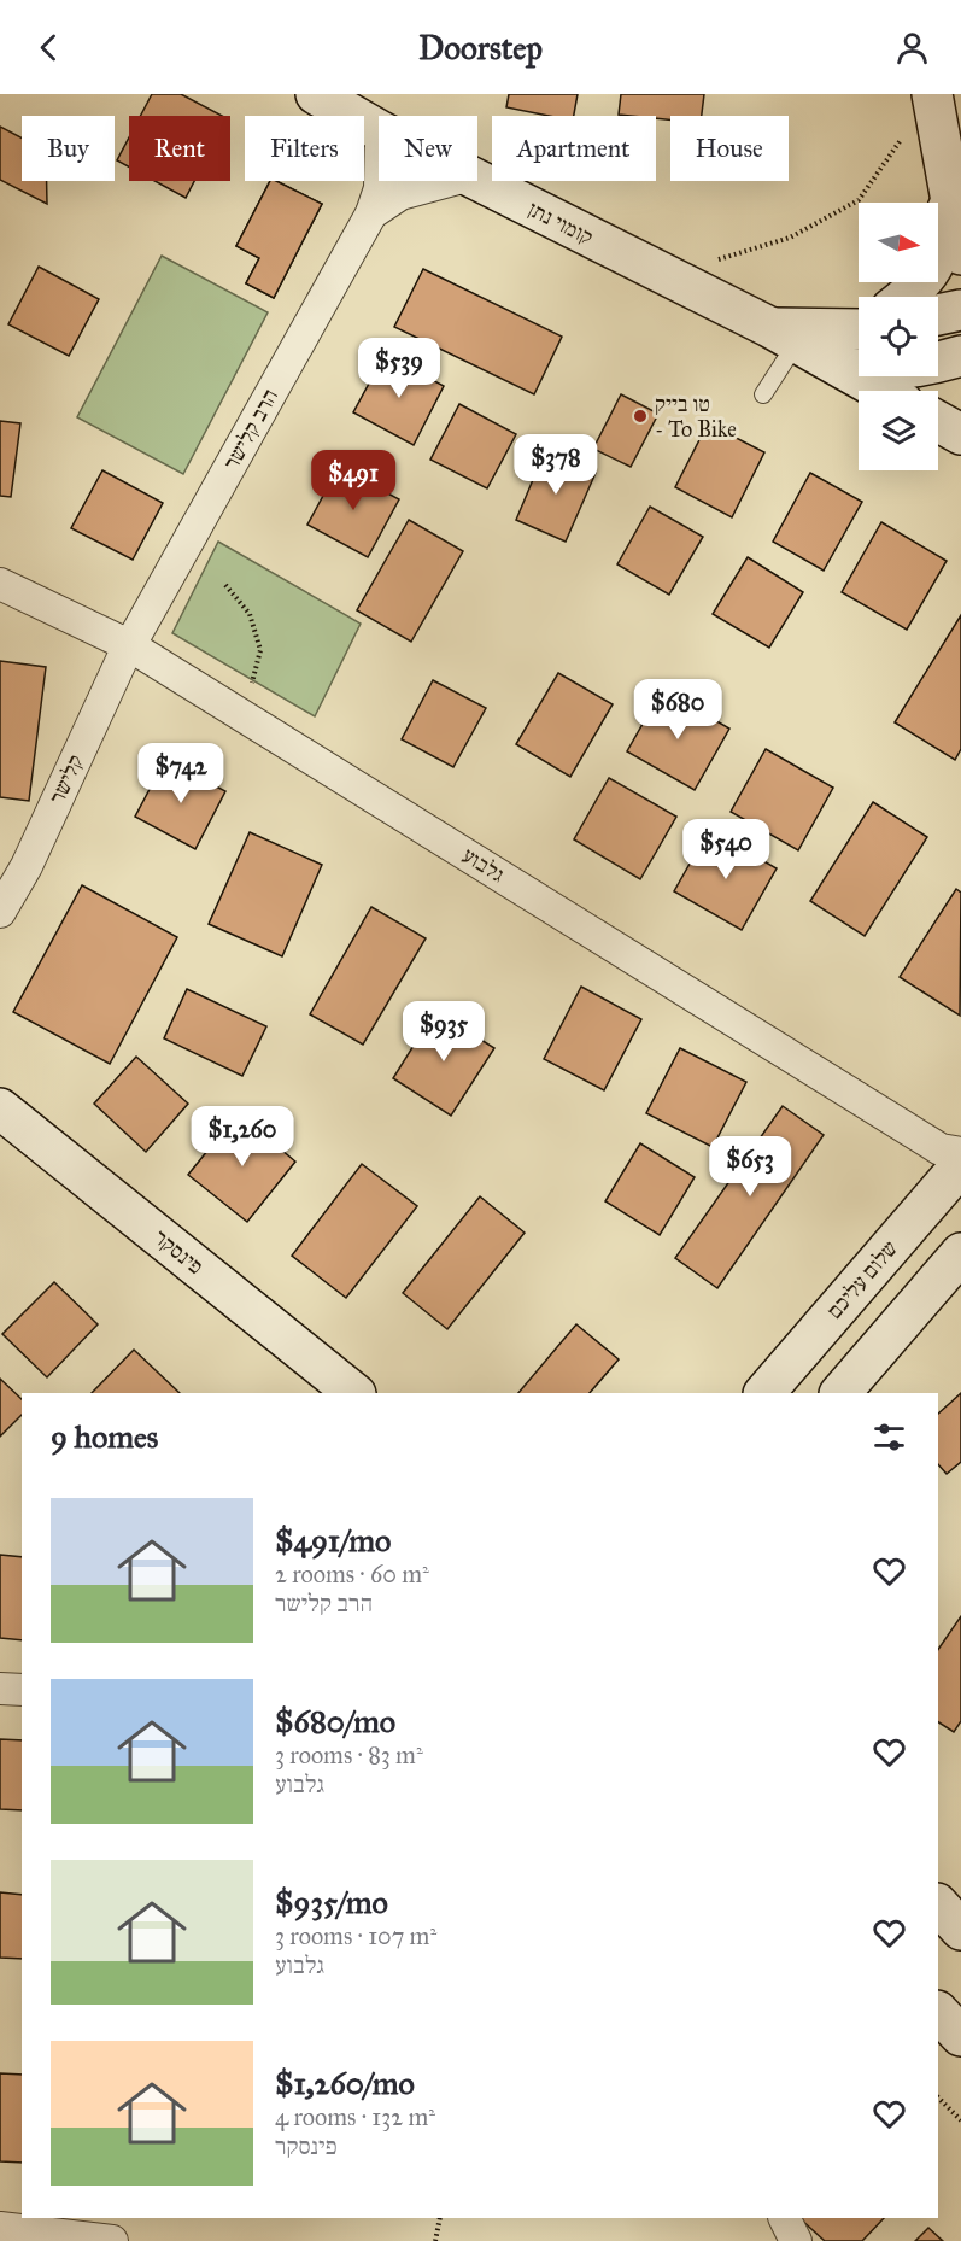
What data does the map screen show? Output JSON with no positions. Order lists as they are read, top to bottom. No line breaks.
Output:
{"streets":{"street":["קומוי נתן","הרב קלישר","קלישר","גלבוע","פינסקר","שלום עליכם"]},"crossings":[["הרב קלישר","קלישר"],["הרב קלישר","גלבוע"],["קלישר","גלבוע"]],"places":["טו בייק - To Bike"],"north":"right","page":{"header":"Doorstep","chip":["Buy","Rent","Filters","New","Apartment","House"],"price":["$539","$378","$491","$680","$742","$540","$935","$1,260","$653"],"heading":"9 homes","list":[{"name":"$491/mo","note":"2 rooms · 60 m² · הרב קלישר"},{"name":"$680/mo","note":"3 rooms · 83 m² · גלבוע"},{"name":"$935/mo","note":"3 rooms · 107 m² · גלבוע"},{"name":"$1,260/mo","note":"4 rooms · 132 m² · פינסקר"}]}}
